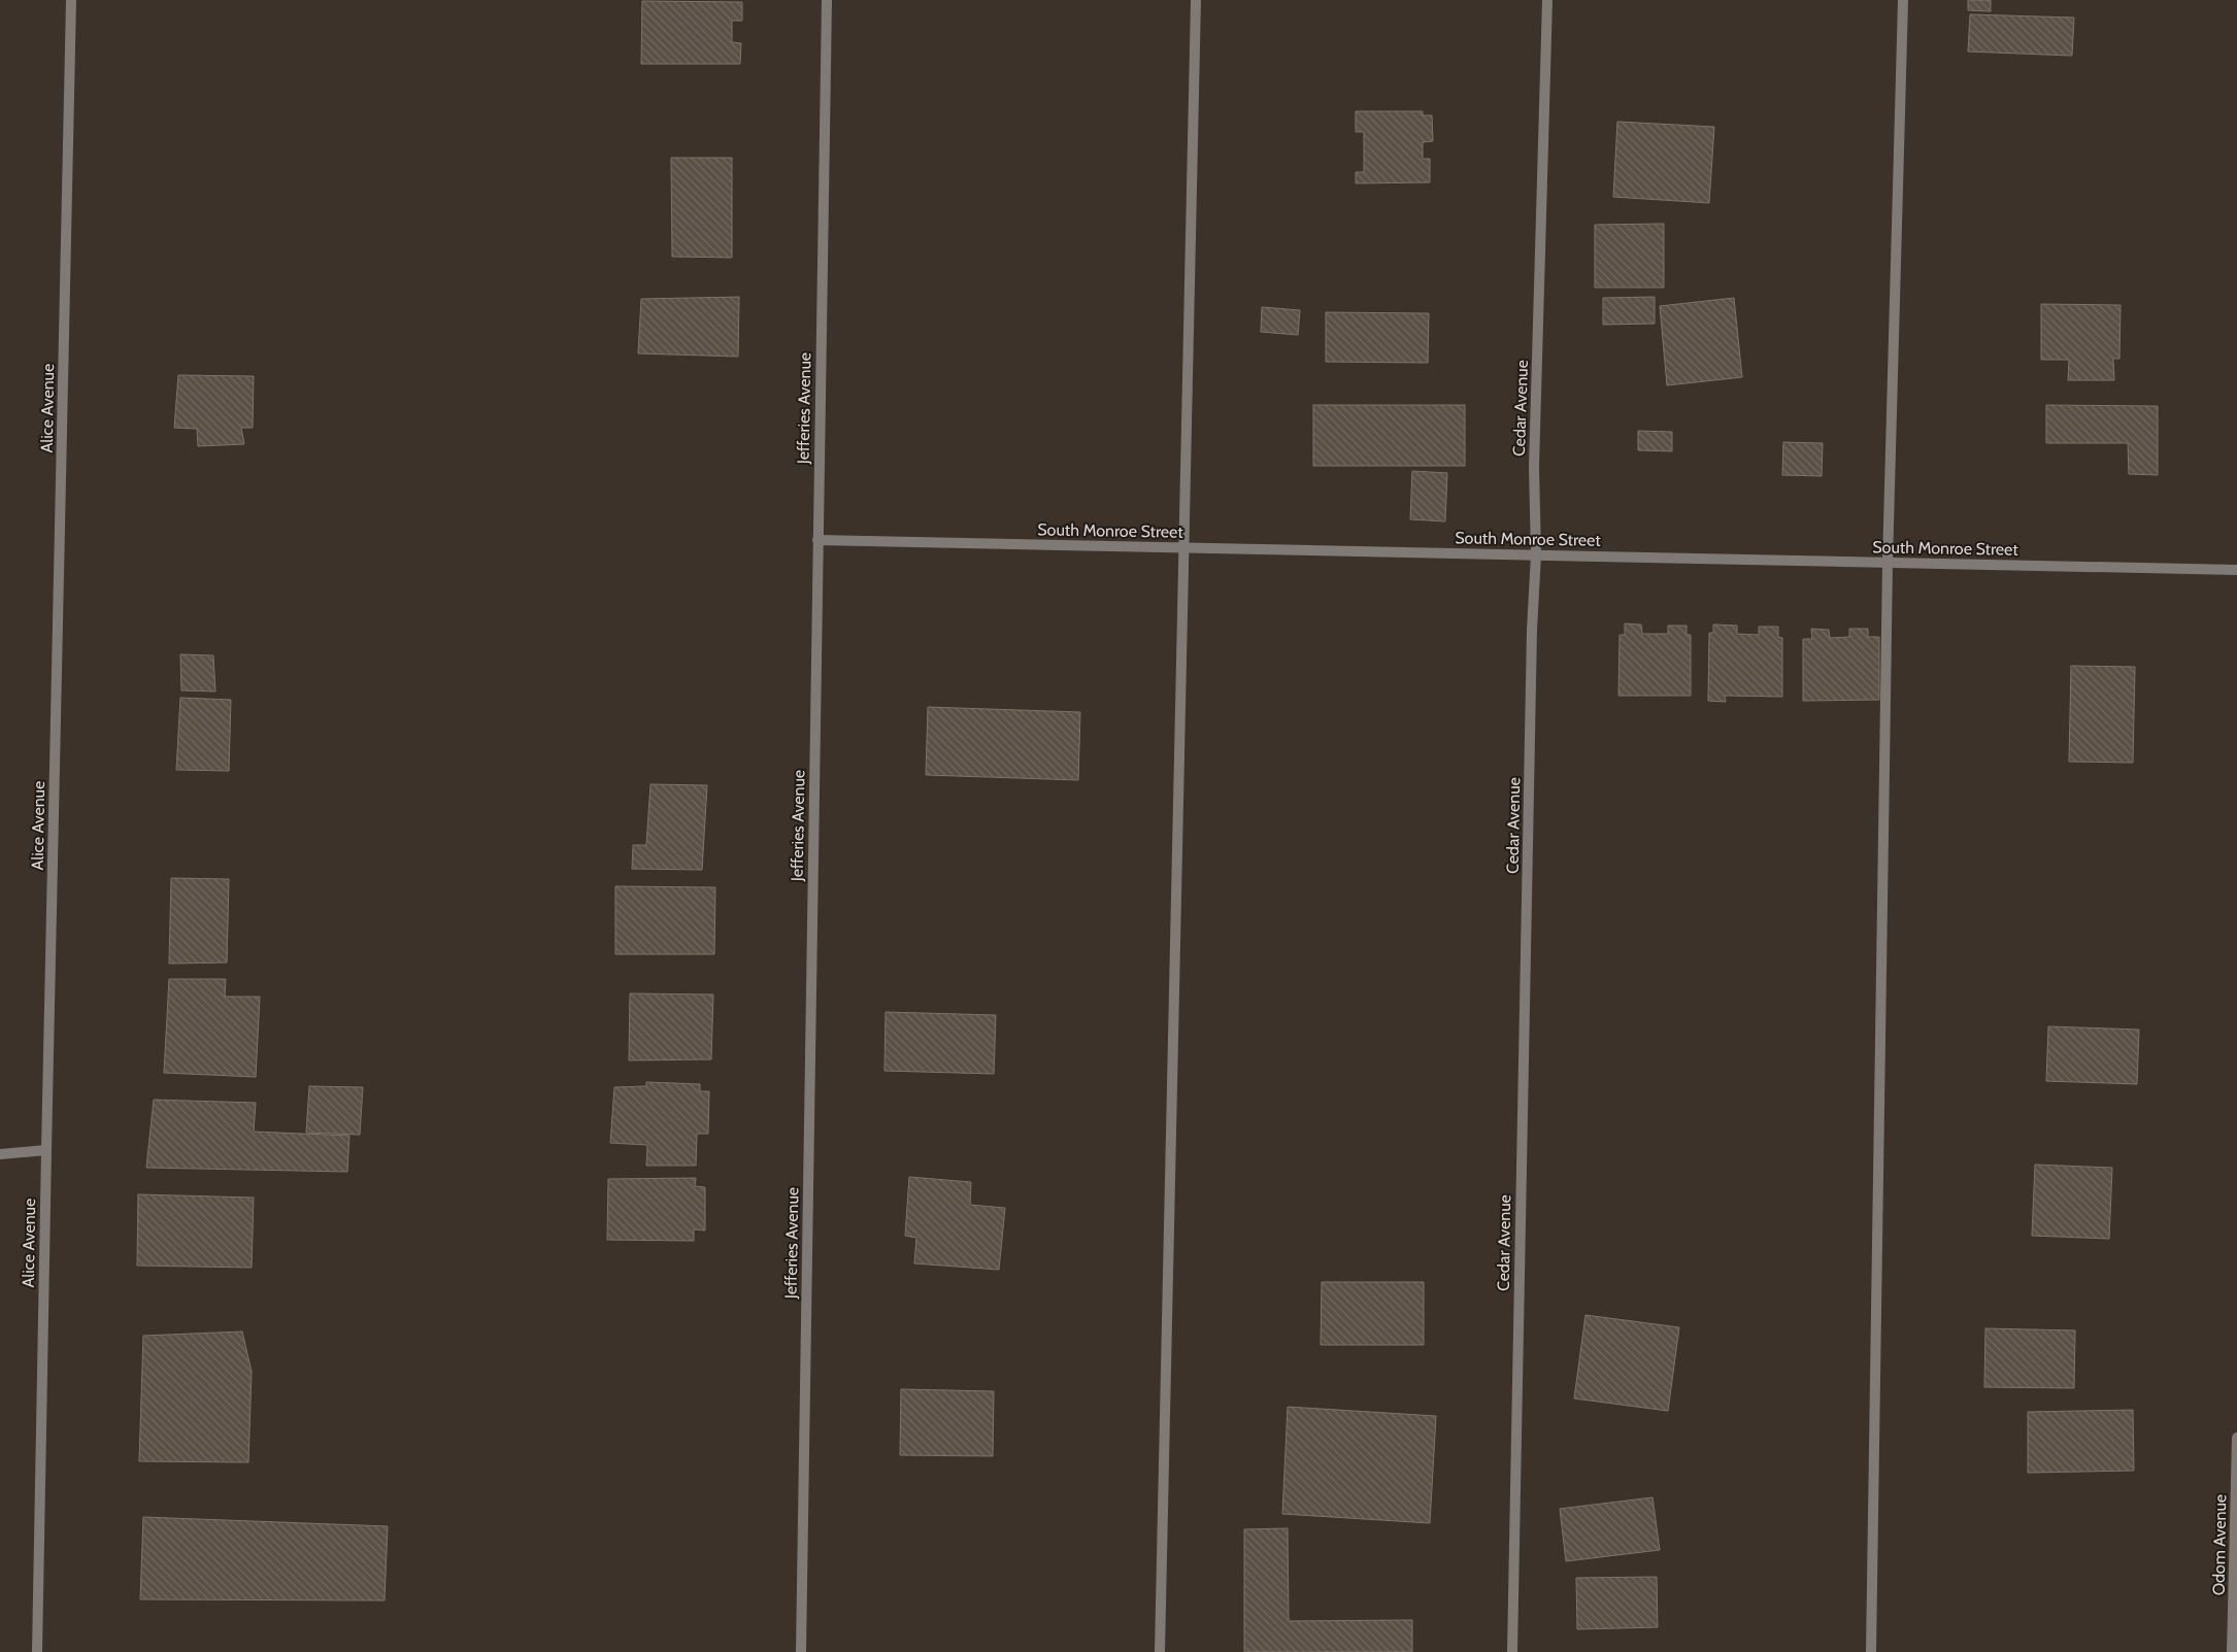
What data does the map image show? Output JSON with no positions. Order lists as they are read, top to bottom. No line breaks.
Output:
{"streets":{"street":["Alice Avenue","Jefferies Avenue","Cedar Avenue","South Monroe Street","Odom Avenue"]},"crossings":[["Jefferies Avenue","South Monroe Street"],["Cedar Avenue","South Monroe Street"]]}
